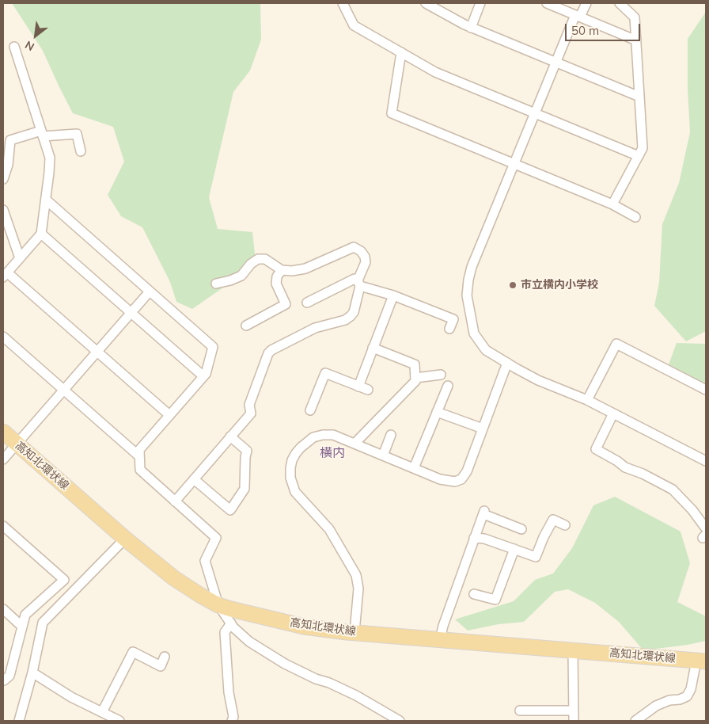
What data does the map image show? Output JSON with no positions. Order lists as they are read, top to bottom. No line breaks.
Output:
{"streets":{"main road":["高知北環状線"]},"districts":["横内"],"places":["市立横内小学校"],"scale_bar":"50 m","north":"bottom left"}
